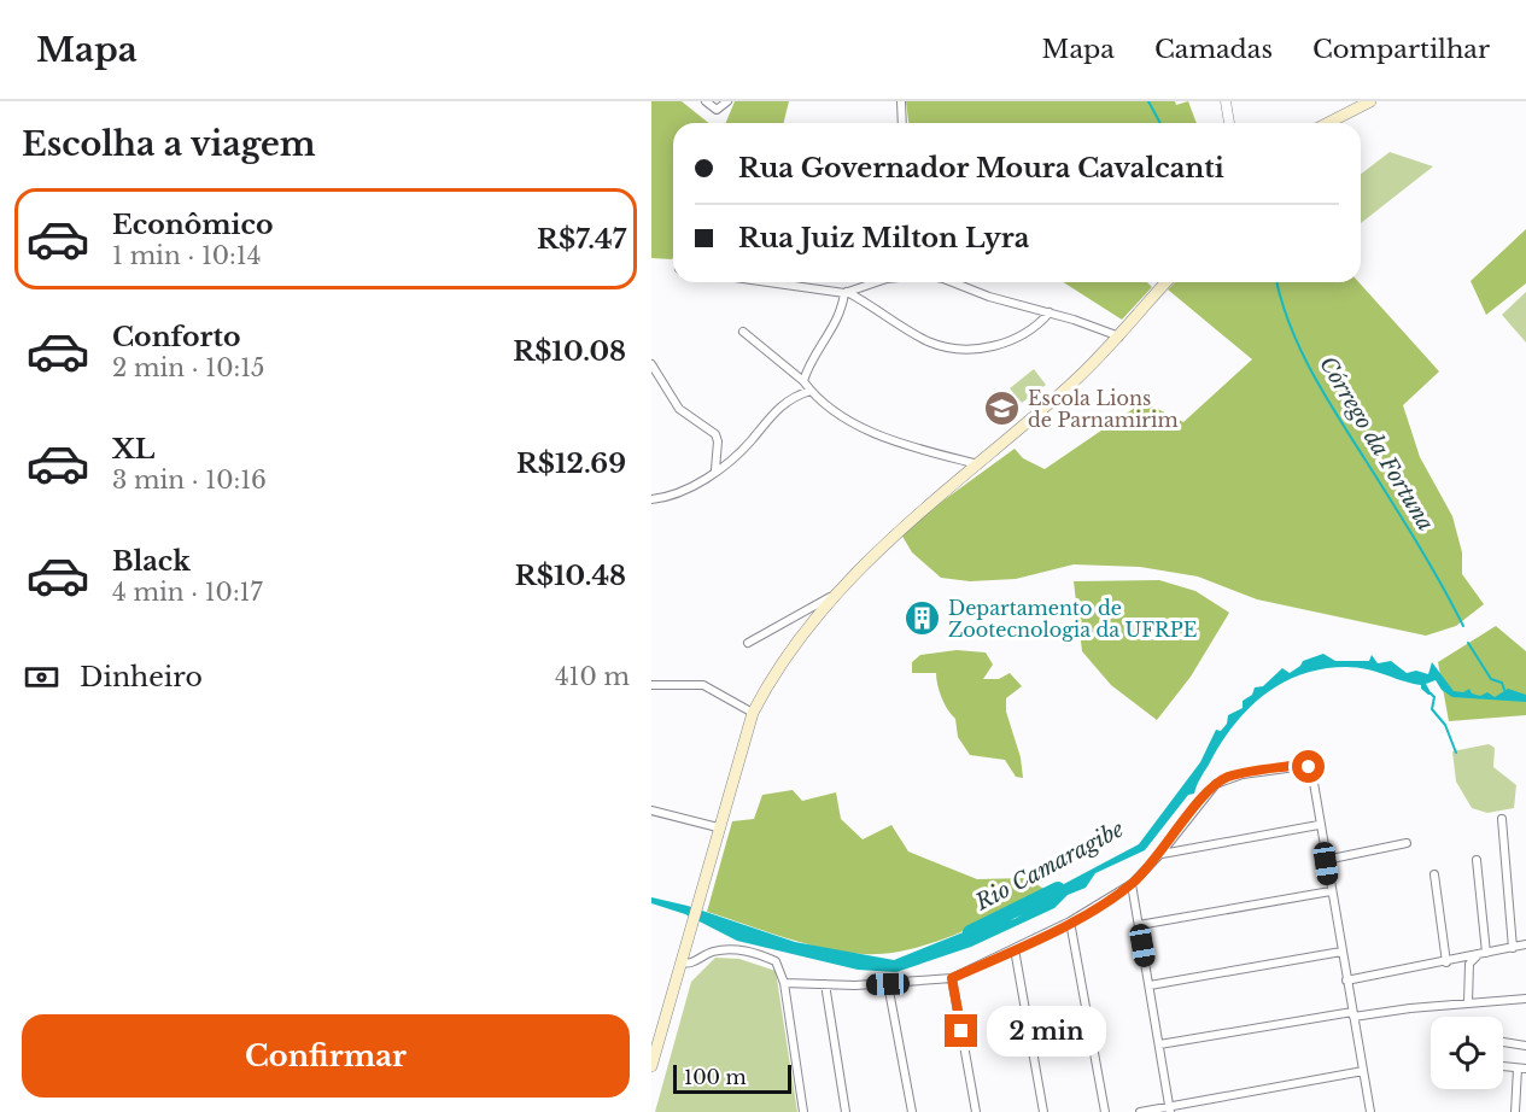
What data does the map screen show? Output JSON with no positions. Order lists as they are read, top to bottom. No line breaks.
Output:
{"water":["Córrego da Fortuna","Rio Camaragibe"],"places":{"school or university":["Escola Lions de Parnamirim"],"building":["Departamento de Zootecnologia da UFRPE"]},"scale_bar":"100 m","page":{"header":"Mapa","nav":["Mapa","Camadas","Compartilhar"],"heading":"Escolha a viagem","banner":["Rua Governador Moura Cavalcanti","Rua Juiz Milton Lyra"],"list":[{"name":"Econômico","note":"1 min · 10:14","value":"R$7.47"},{"name":"Conforto","note":"2 min · 10:15","value":"R$10.08"},{"name":"XL","note":"3 min · 10:16","value":"R$12.69"},{"name":"Black","note":"4 min · 10:17","value":"R$10.48"}],"pay":["Dinheiro","410 m"],"buttons":"Confirmar","bubble":"2 min","scale":"100 m"}}
